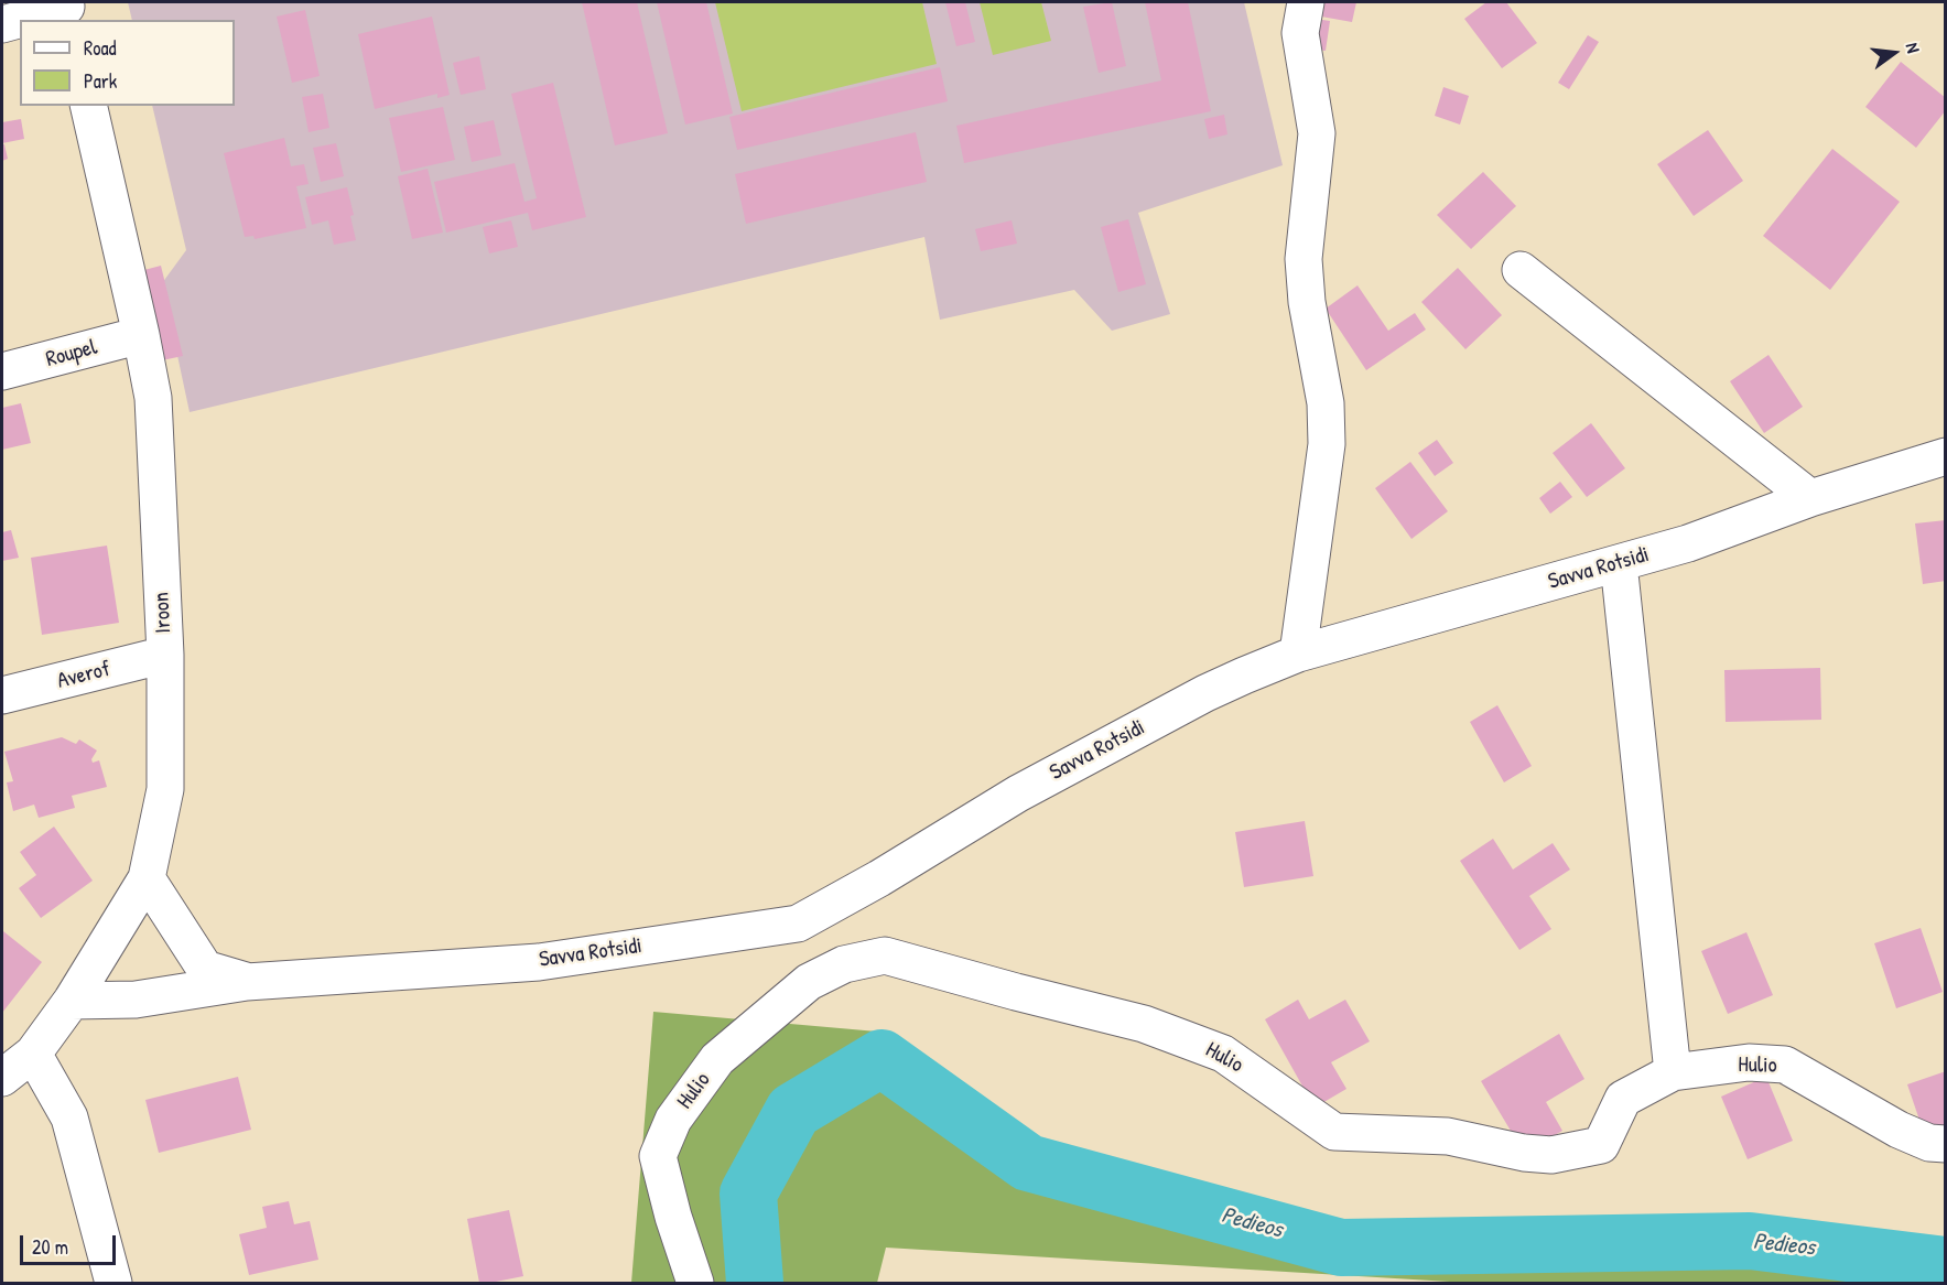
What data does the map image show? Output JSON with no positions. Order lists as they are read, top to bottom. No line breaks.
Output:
{"streets":{"street":["Roupel","Savva Rotsidi","Iroon","Averof","Hulio"]},"crossings":[["Roupel","Iroon"],["Savva Rotsidi","Iroon"],["Iroon","Averof"]],"water":["Pedieos"],"legend":["Road","Park"],"scale_bar":"20 m","north":"right"}
